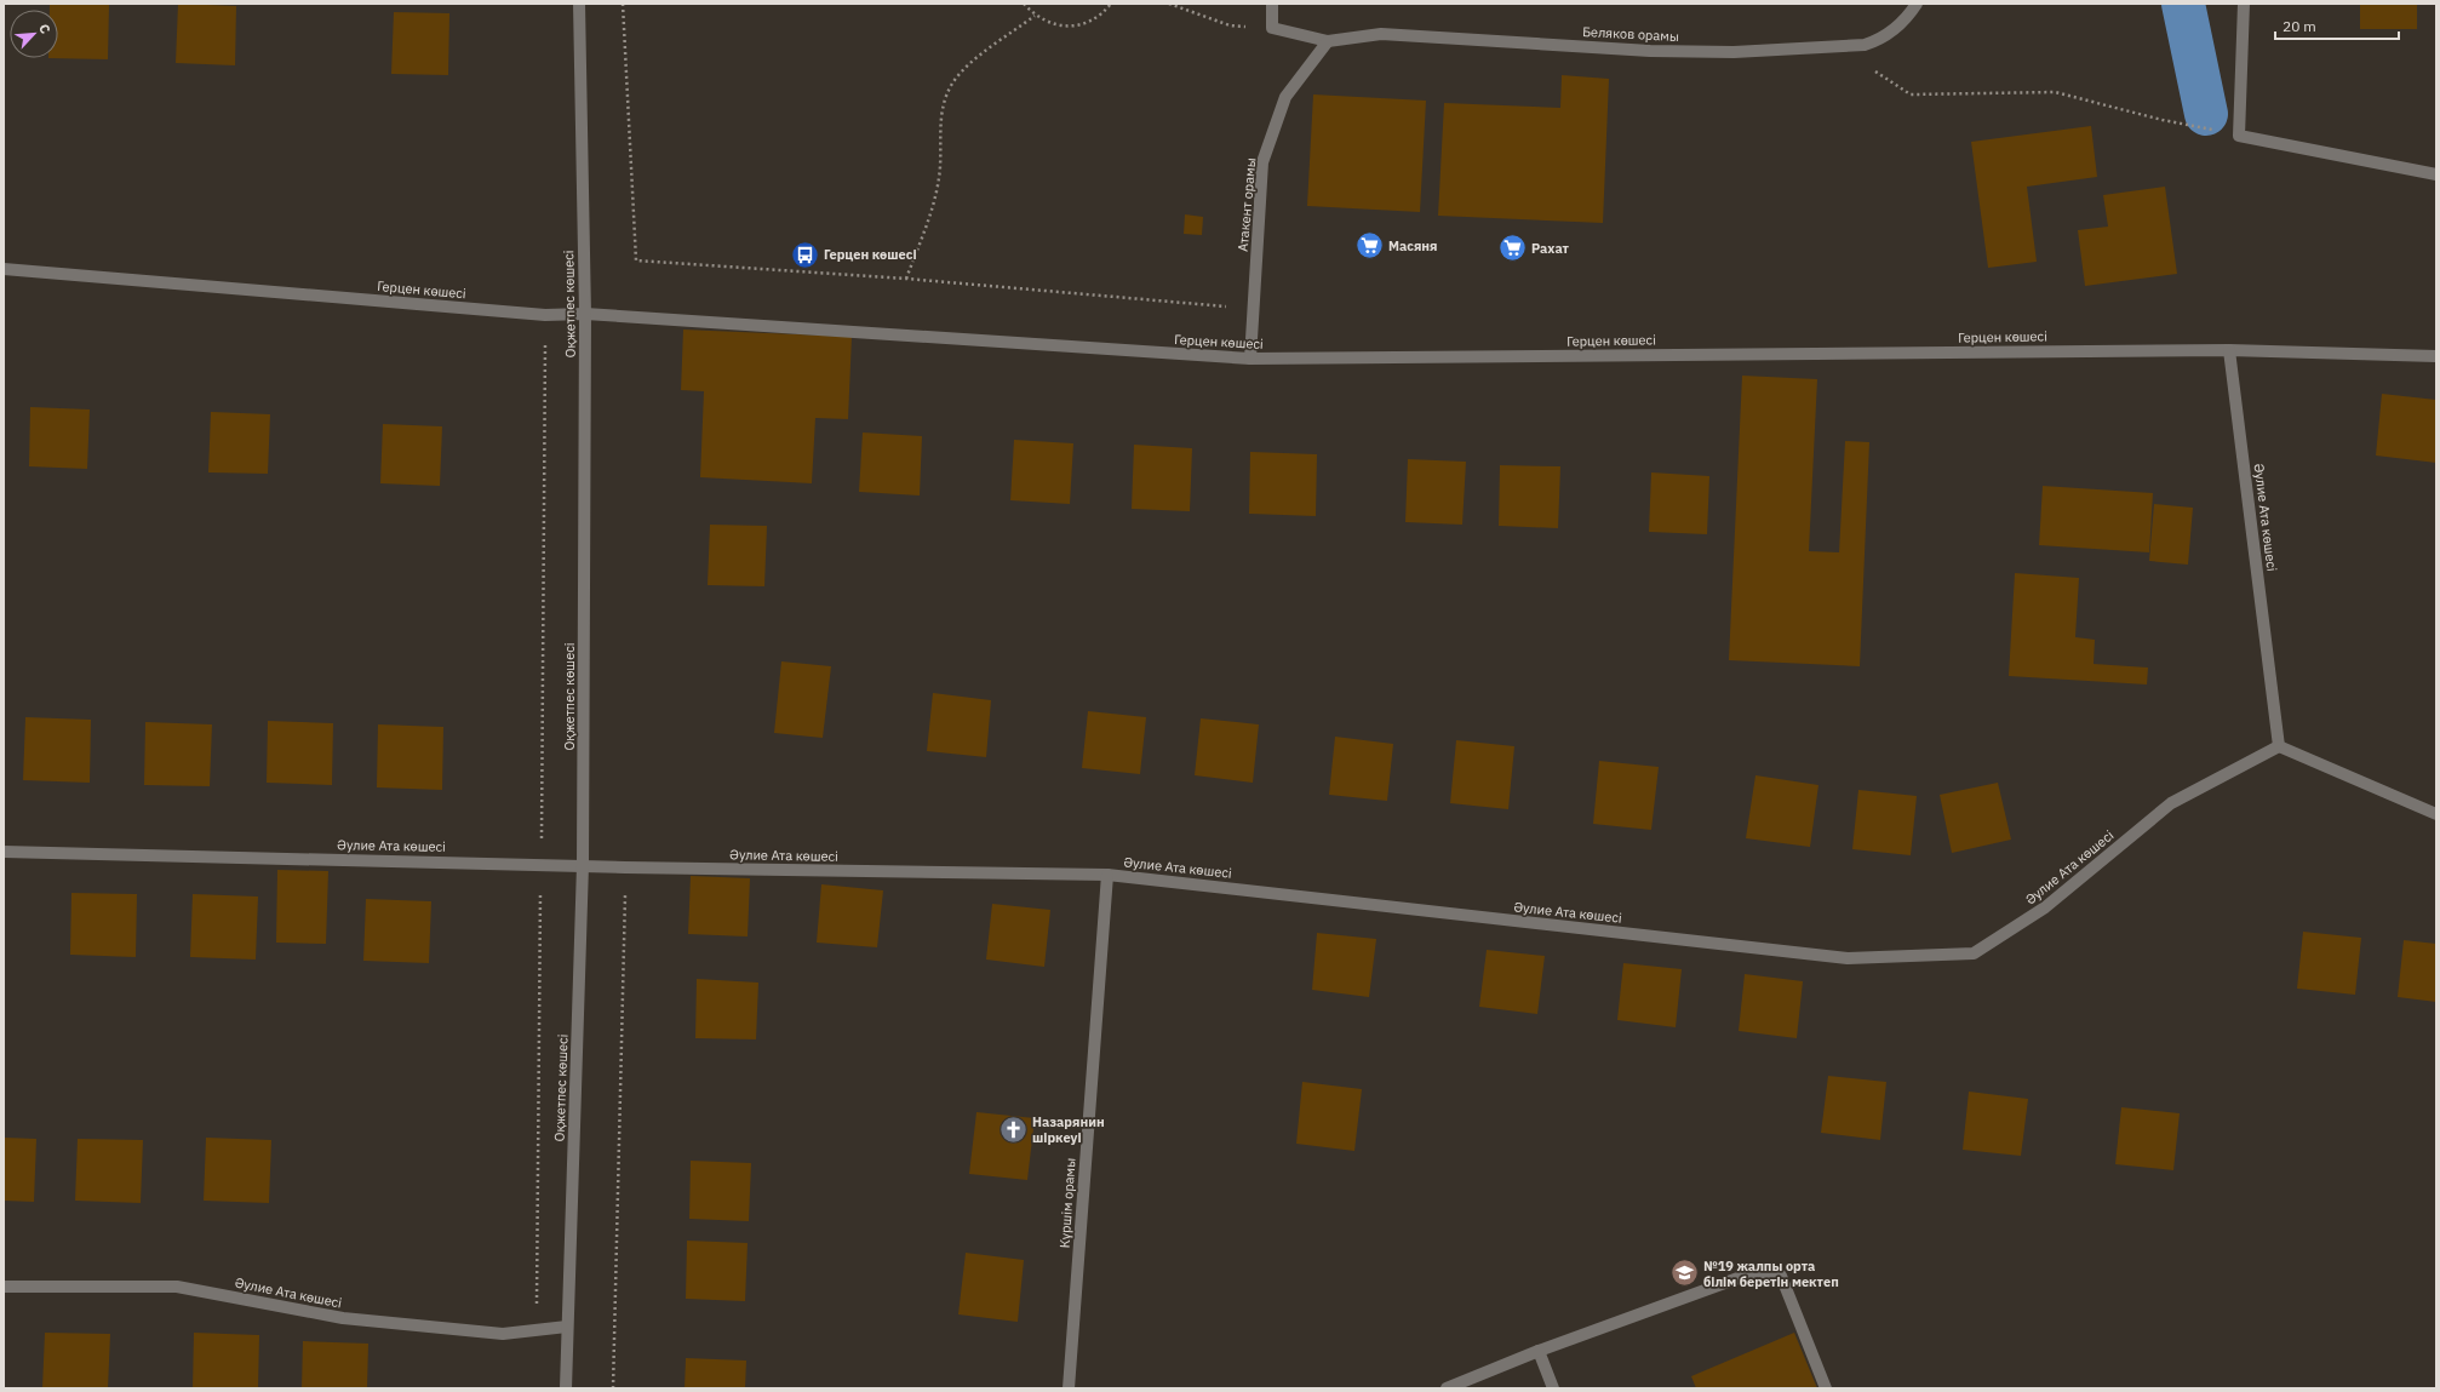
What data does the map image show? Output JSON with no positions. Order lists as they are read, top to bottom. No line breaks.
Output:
{"streets":{"street":["Беляков орамы","Атакент орамы","Герцен көшесі","Оқжетпес көшесі","Әулие Ата көшесі","Күршім орамы"]},"crossings":[["Беляков орамы","Атакент орамы"],["Атакент орамы","Герцен көшесі"],["Герцен көшесі","Оқжетпес көшесі"],["Герцен көшесі","Әулие Ата көшесі"],["Оқжетпес көшесі","Әулие Ата көшесі"],["Әулие Ата көшесі","Күршім орамы"]],"places":{"supermarket":["Масяня","Рахат"],"bus stop":["Герцен көшесі"],"church":["Назарянин шіркеуі"],"school or university":["№19 жалпы орта білім беретін мектеп"]},"scale_bar":"20 m","north":"top right"}
